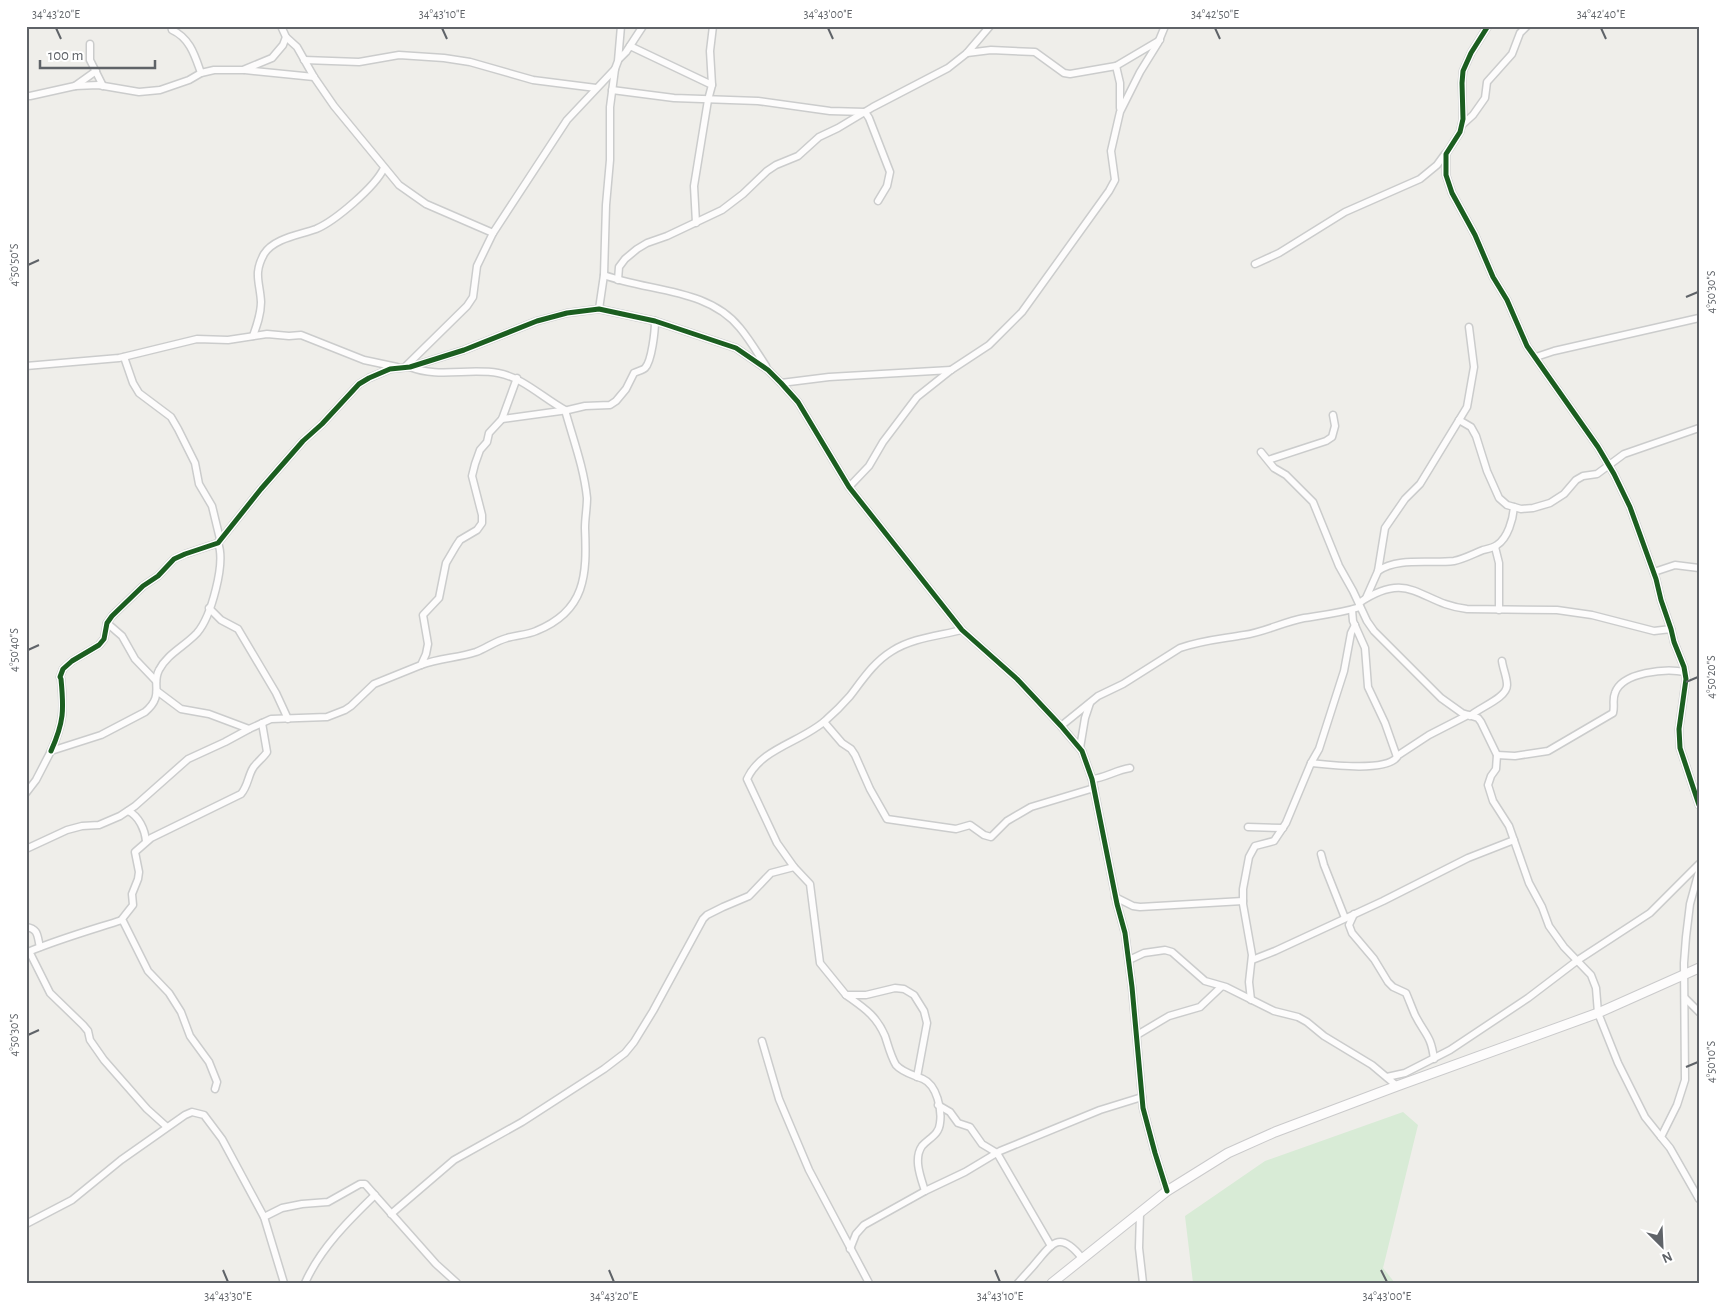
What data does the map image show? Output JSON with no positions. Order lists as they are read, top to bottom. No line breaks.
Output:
{"scale_bar":"100 m","north":"bottom right","coordinates":["34°43'20\"E","34°43'10\"E","34°43'00\"E","34°42'50\"E","34°42'40\"E","4°50'50\"S","4°50'30\"S","4°50'40\"S","4°50'20\"S","4°50'10\"S","34°43'30\"E"]}
